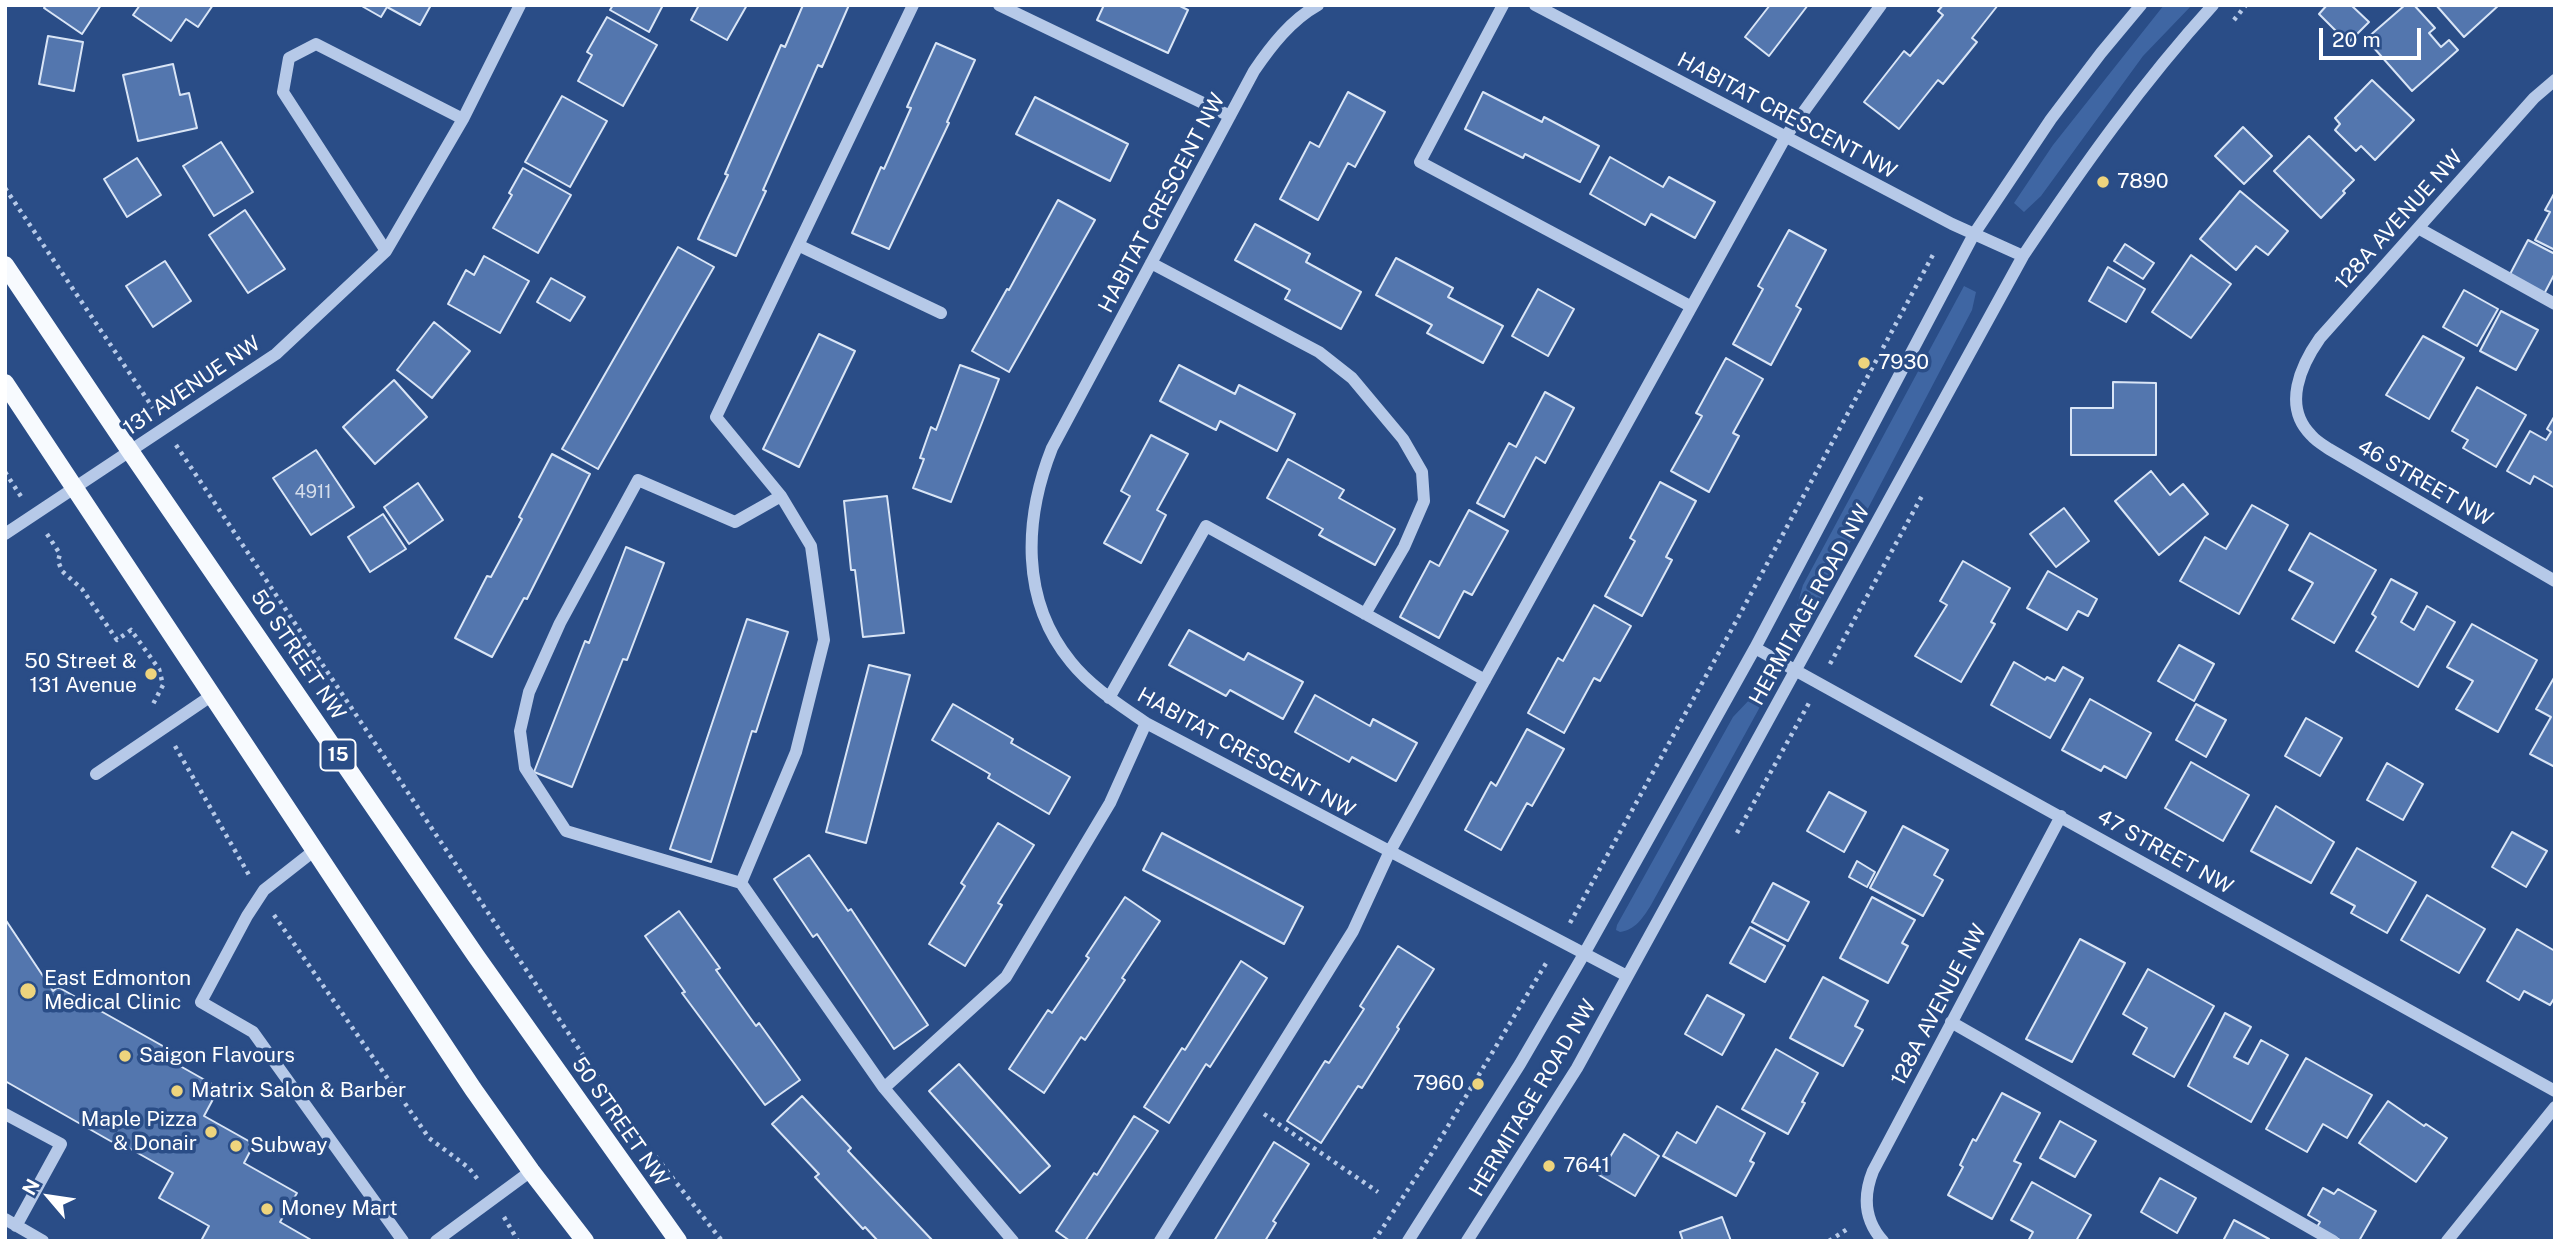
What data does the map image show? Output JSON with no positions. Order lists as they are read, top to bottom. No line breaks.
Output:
{"streets":{"main road":["50 STREET NW","15"],"street":["HABITAT CRESCENT NW","128A AVENUE NW","131 AVENUE NW","46 STREET NW","HERMITAGE ROAD NW","47 STREET NW"]},"crossings":[["HABITAT CRESCENT NW","HERMITAGE ROAD NW"],["128A AVENUE NW","46 STREET NW"],["128A AVENUE NW","47 STREET NW"],["131 AVENUE NW","50 STREET NW"],["HERMITAGE ROAD NW","47 STREET NW"]],"places":["7890","7930","50 Street & 131 Avenue","East Edmonton Medical Clinic","Saigon Flavours","7960","Matrix Salon & Barber","Maple Pizza & Donair","Subway","7641","Money Mart"],"house_numbers":["4911"],"scale_bar":"20 m","north":"top left"}
